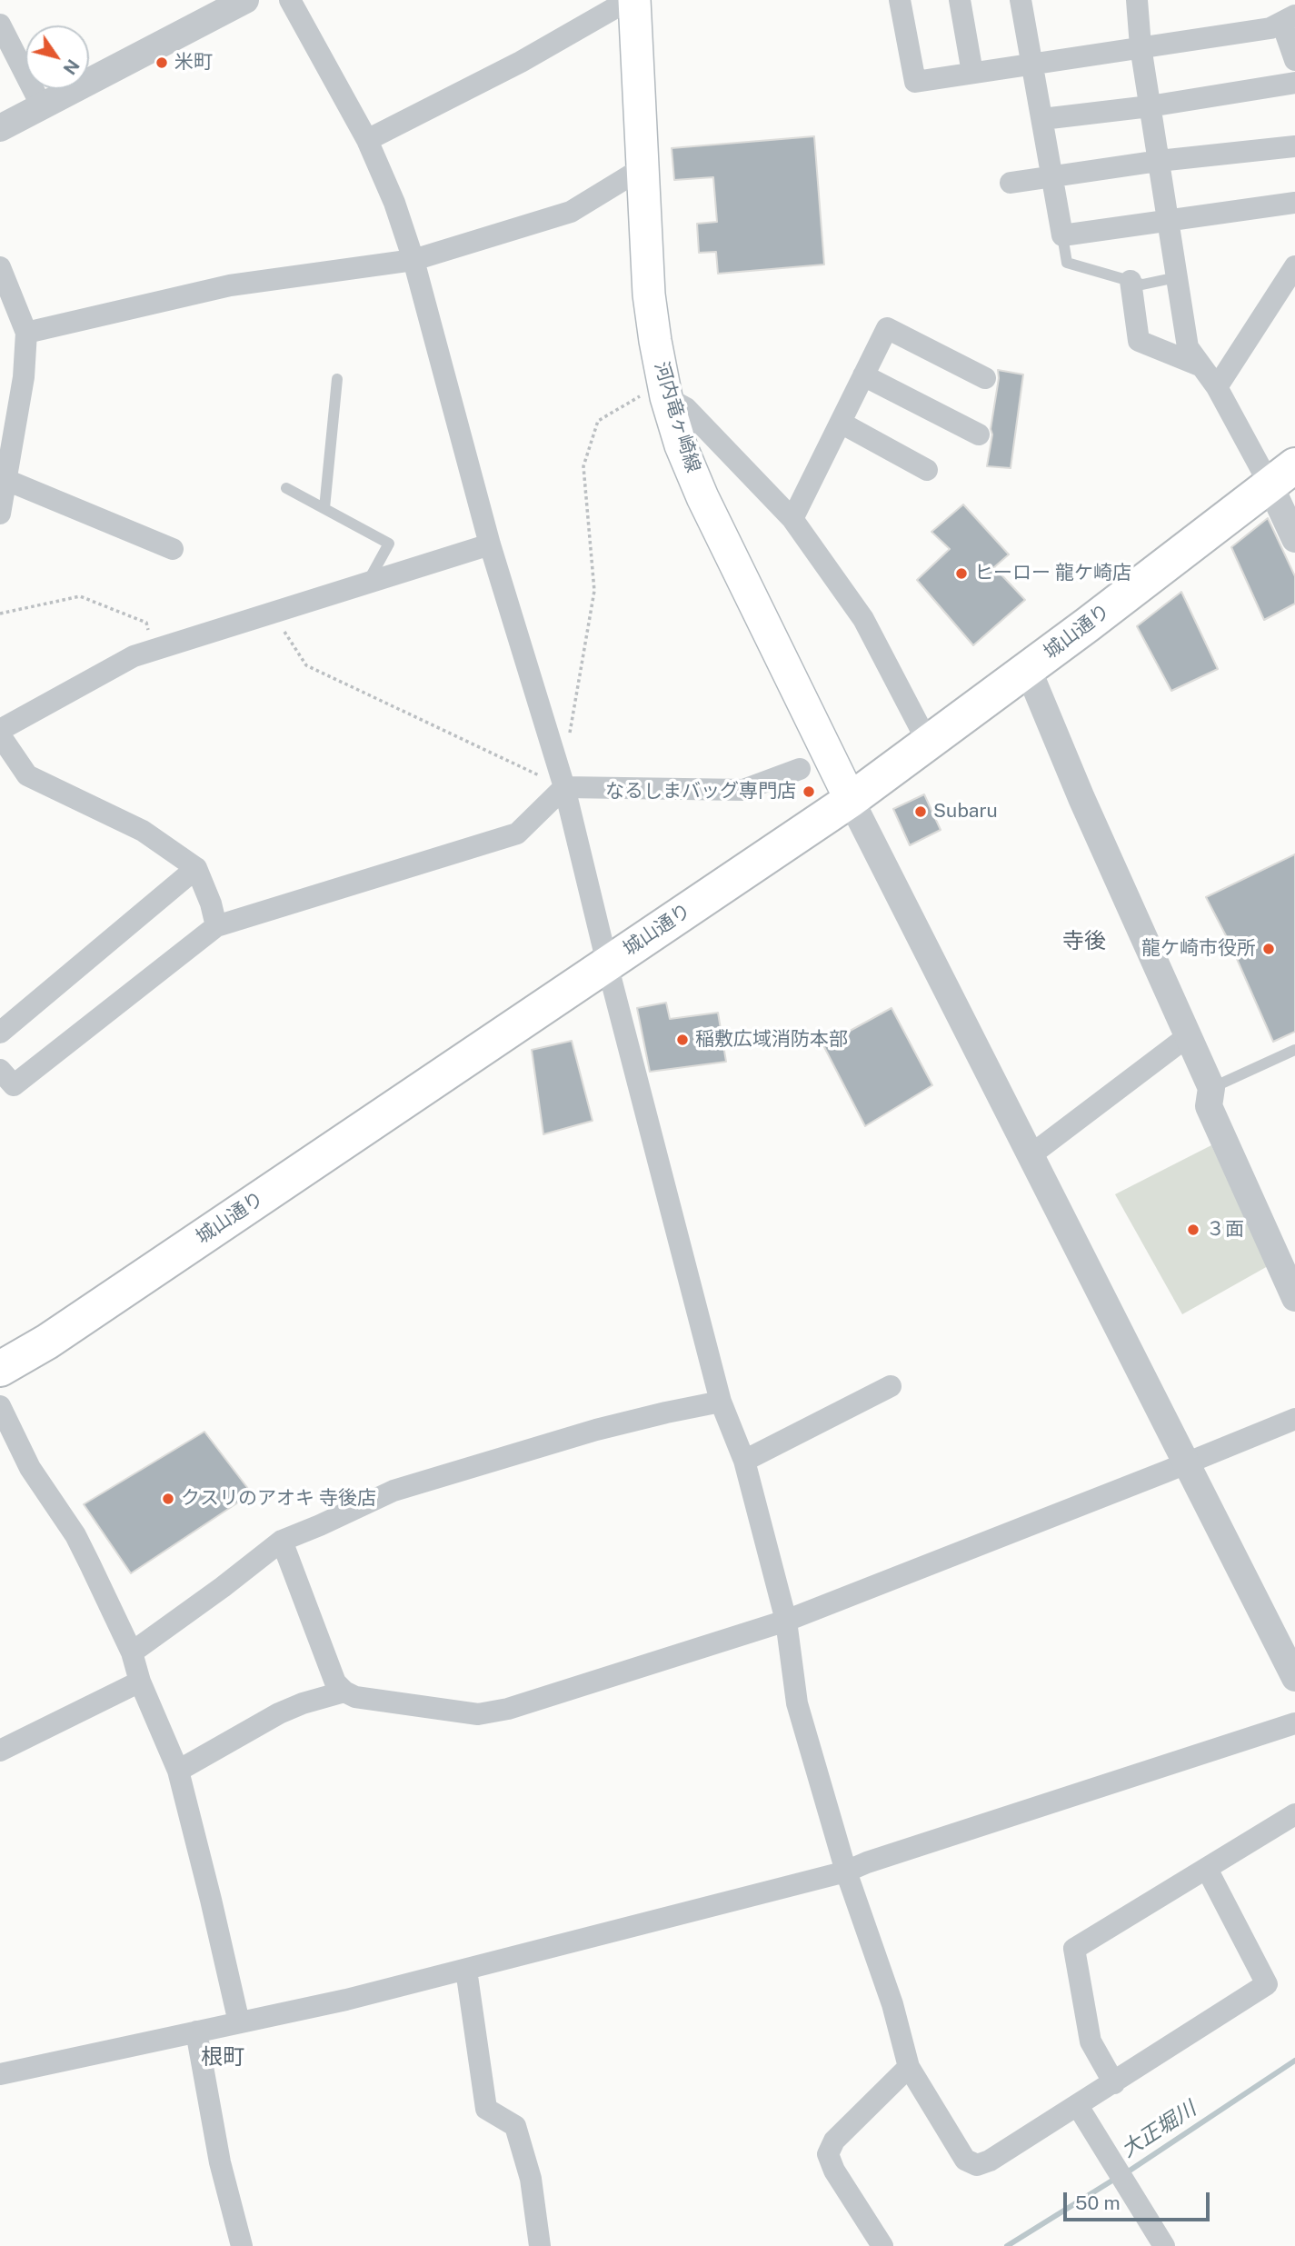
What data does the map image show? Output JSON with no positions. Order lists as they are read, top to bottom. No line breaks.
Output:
{"streets":{"main road":["河内竜ヶ崎線","城山通り"]},"crossings":[["河内竜ヶ崎線","城山通り"]],"districts":["寺後","根町"],"water":["大正堀川"],"places":["米町","ヒーロー 龍ケ崎店","なるしまバッグ専門店","Subaru","龍ケ崎市役所","稲敷広域消防本部","３面","クスリのアオキ 寺後店"],"scale_bar":"50 m","north":"bottom right"}
